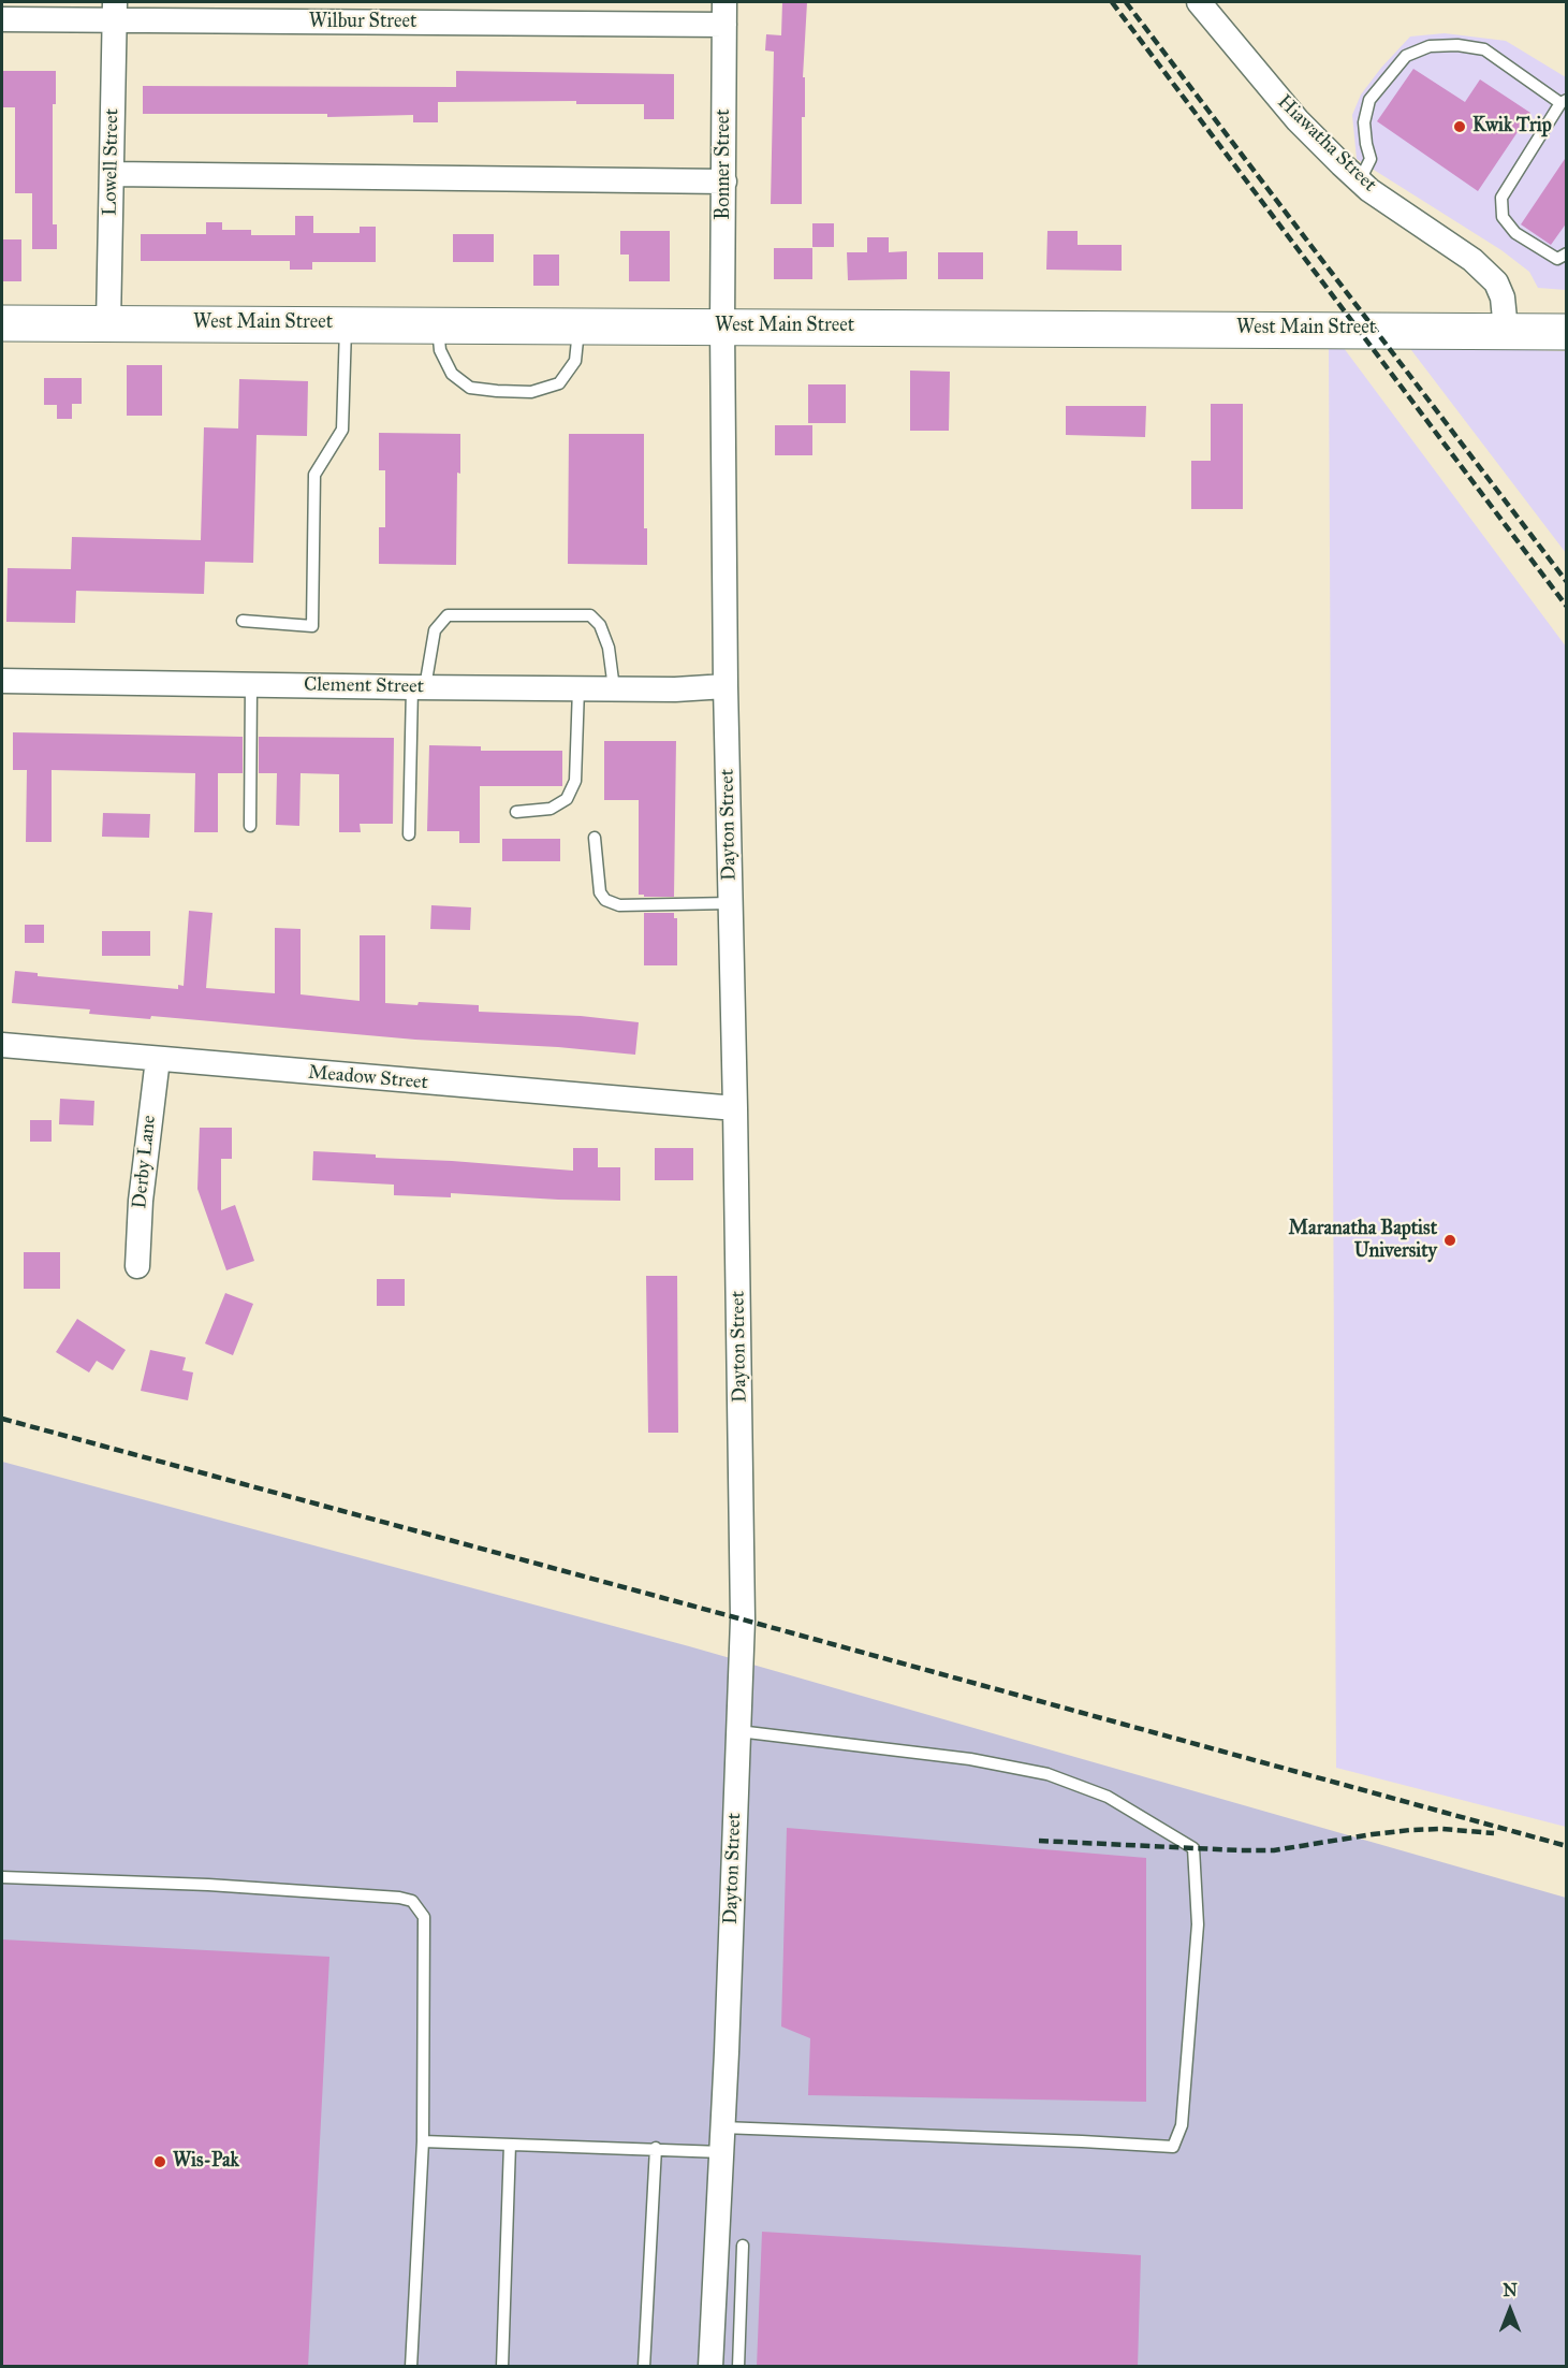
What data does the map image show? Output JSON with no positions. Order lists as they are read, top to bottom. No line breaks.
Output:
{"streets":{"main road":["West Main Street"],"street":["Wilbur Street","Hiawatha Street","Lowell Street","Bonner Street","Clement Street","Dayton Street","Meadow Street","Derby Lane"]},"crossings":[["Wilbur Street","Lowell Street"],["Wilbur Street","Bonner Street"],["Hiawatha Street","West Main Street"],["Lowell Street","West Main Street"],["Bonner Street","West Main Street"],["Bonner Street","Dayton Street"],["West Main Street","Dayton Street"],["Clement Street","Dayton Street"],["Dayton Street","Meadow Street"],["Meadow Street","Derby Lane"]],"places":["Kwik Trip","Maranatha Baptist University","Wis-Pak"],"north":"top"}
